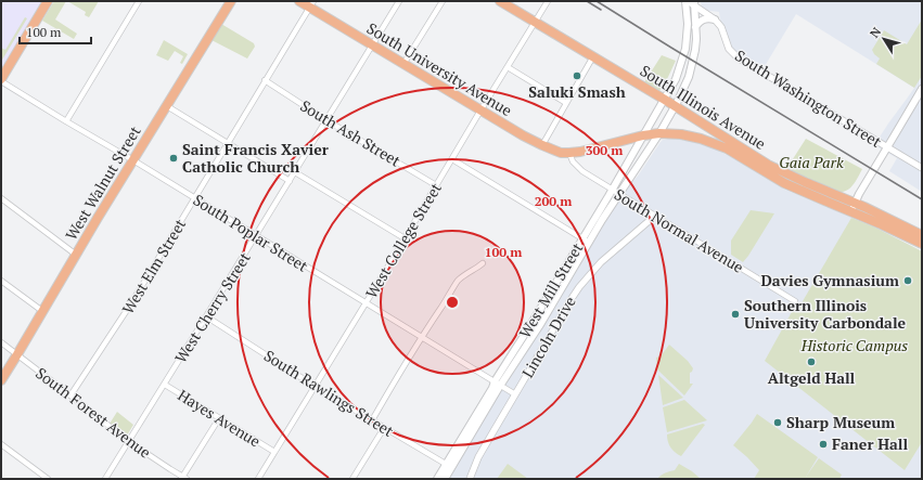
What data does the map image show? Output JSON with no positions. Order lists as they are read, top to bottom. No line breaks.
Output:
{"streets":{"highway":["South University Avenue","South Illinois Avenue","West Walnut Street"],"main road":["West Mill Street"],"street":["South Washington Street","South Ash Street","South Normal Avenue","South Poplar Street","West College Street","West Elm Street","West Cherry Street","Lincoln Drive","South Rawlings Street","South Forest Avenue","Hayes Avenue"]},"crossings":[["South University Avenue","South Illinois Avenue"],["South University Avenue","South Normal Avenue"],["South University Avenue","West College Street"],["South University Avenue","West Elm Street"],["South University Avenue","West Cherry Street"],["South Washington Street","West Mill Street"],["South Illinois Avenue","South Normal Avenue"],["South Illinois Avenue","West College Street"],["South Illinois Avenue","West Mill Street"],["South Ash Street","West College Street"],["South Ash Street","West Elm Street"],["South Ash Street","West Cherry Street"],["West Walnut Street","South Poplar Street"],["West Walnut Street","South Forest Avenue"],["South Normal Avenue","West Mill Street"],["South Normal Avenue","Lincoln Drive"],["South Poplar Street","West College Street"],["South Poplar Street","West Elm Street"],["South Poplar Street","West Mill Street"],["South Poplar Street","West Cherry Street"],["South Poplar Street","Lincoln Drive"],["West College Street","South Rawlings Street"],["West College Street","Hayes Avenue"],["West Elm Street","South Forest Avenue"],["West Mill Street","South Rawlings Street"],["West Cherry Street","South Rawlings Street"],["West Cherry Street","South Forest Avenue"],["West Cherry Street","Hayes Avenue"]],"parks":["Gaia Park","Historic Campus"],"places":["Saluki Smash","Saint Francis Xavier Catholic Church","Davies Gymnasium","Southern Illinois University Carbondale","Altgeld Hall","Sharp Museum","Faner Hall"],"scale_bar":"100 m","north":"top left","rings":["300 m","200 m","100 m"]}
